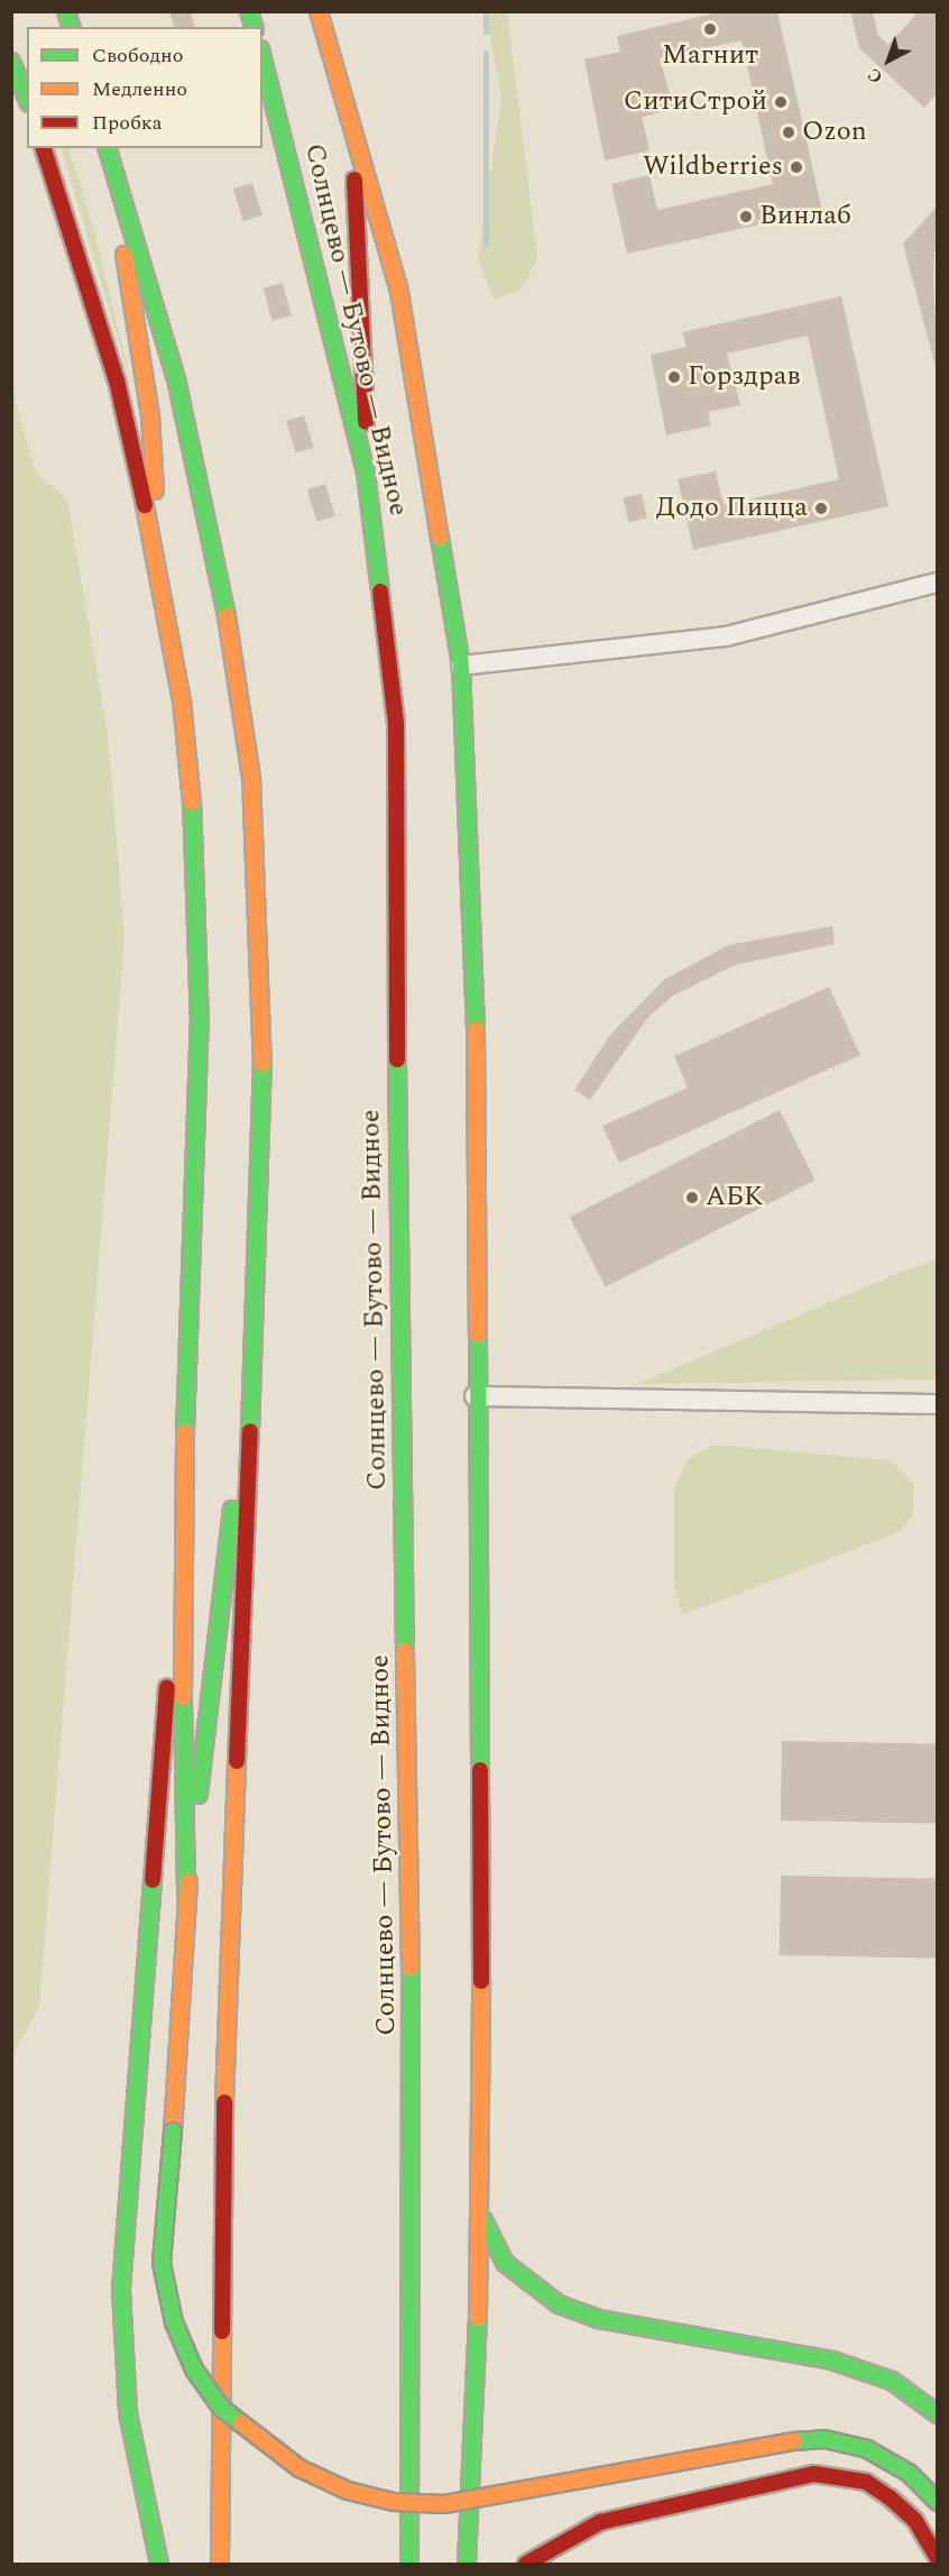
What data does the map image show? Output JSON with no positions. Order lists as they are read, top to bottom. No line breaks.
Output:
{"streets":{"main road":["Солнцево — Бутово — Видное"]},"places":["Магнит","СитиСтрой","Ozon","Wildberries","Винлаб","Горздрав","Додо Пицца","АБК"],"legend":["Свободно","Медленно","Пробка"],"north":"bottom left"}
